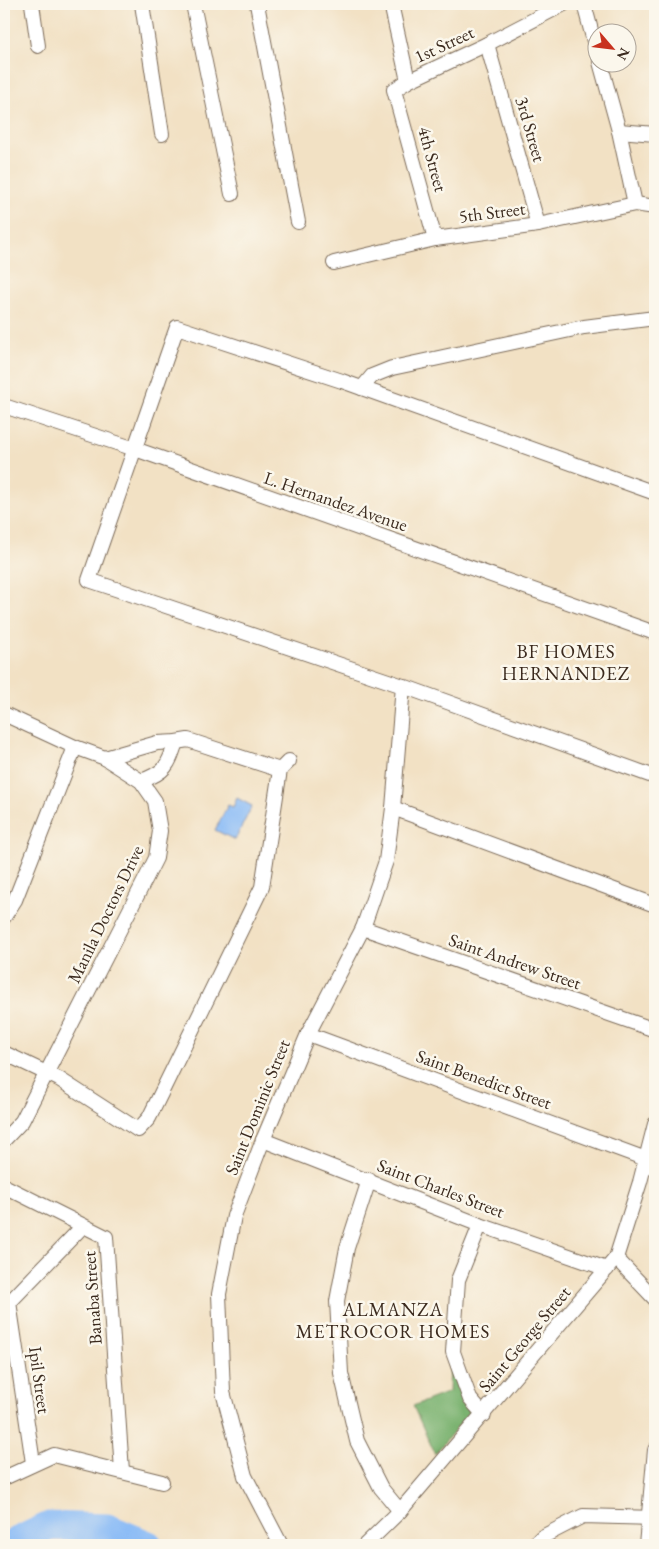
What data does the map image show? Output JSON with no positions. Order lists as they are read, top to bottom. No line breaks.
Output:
{"streets":{"street":["1st Street","3rd Street","4th Street","5th Street","L. Hernandez Avenue","Manila Doctors Drive","Saint Andrew Street","Saint Benedict Street","Saint Dominic Street","Saint Charles Street","Banaba Street","Saint George Street","Ipil Street"]},"crossings":[["1st Street","3rd Street"],["1st Street","4th Street"],["3rd Street","5th Street"],["4th Street","5th Street"],["Saint Andrew Street","Saint Dominic Street"],["Saint Benedict Street","Saint Dominic Street"],["Saint Benedict Street","Saint George Street"],["Saint Dominic Street","Saint Charles Street"],["Saint Charles Street","Saint George Street"]],"districts":["BF HOMES HERNANDEZ","ALMANZA METROCOR HOMES"],"north":"bottom right"}
